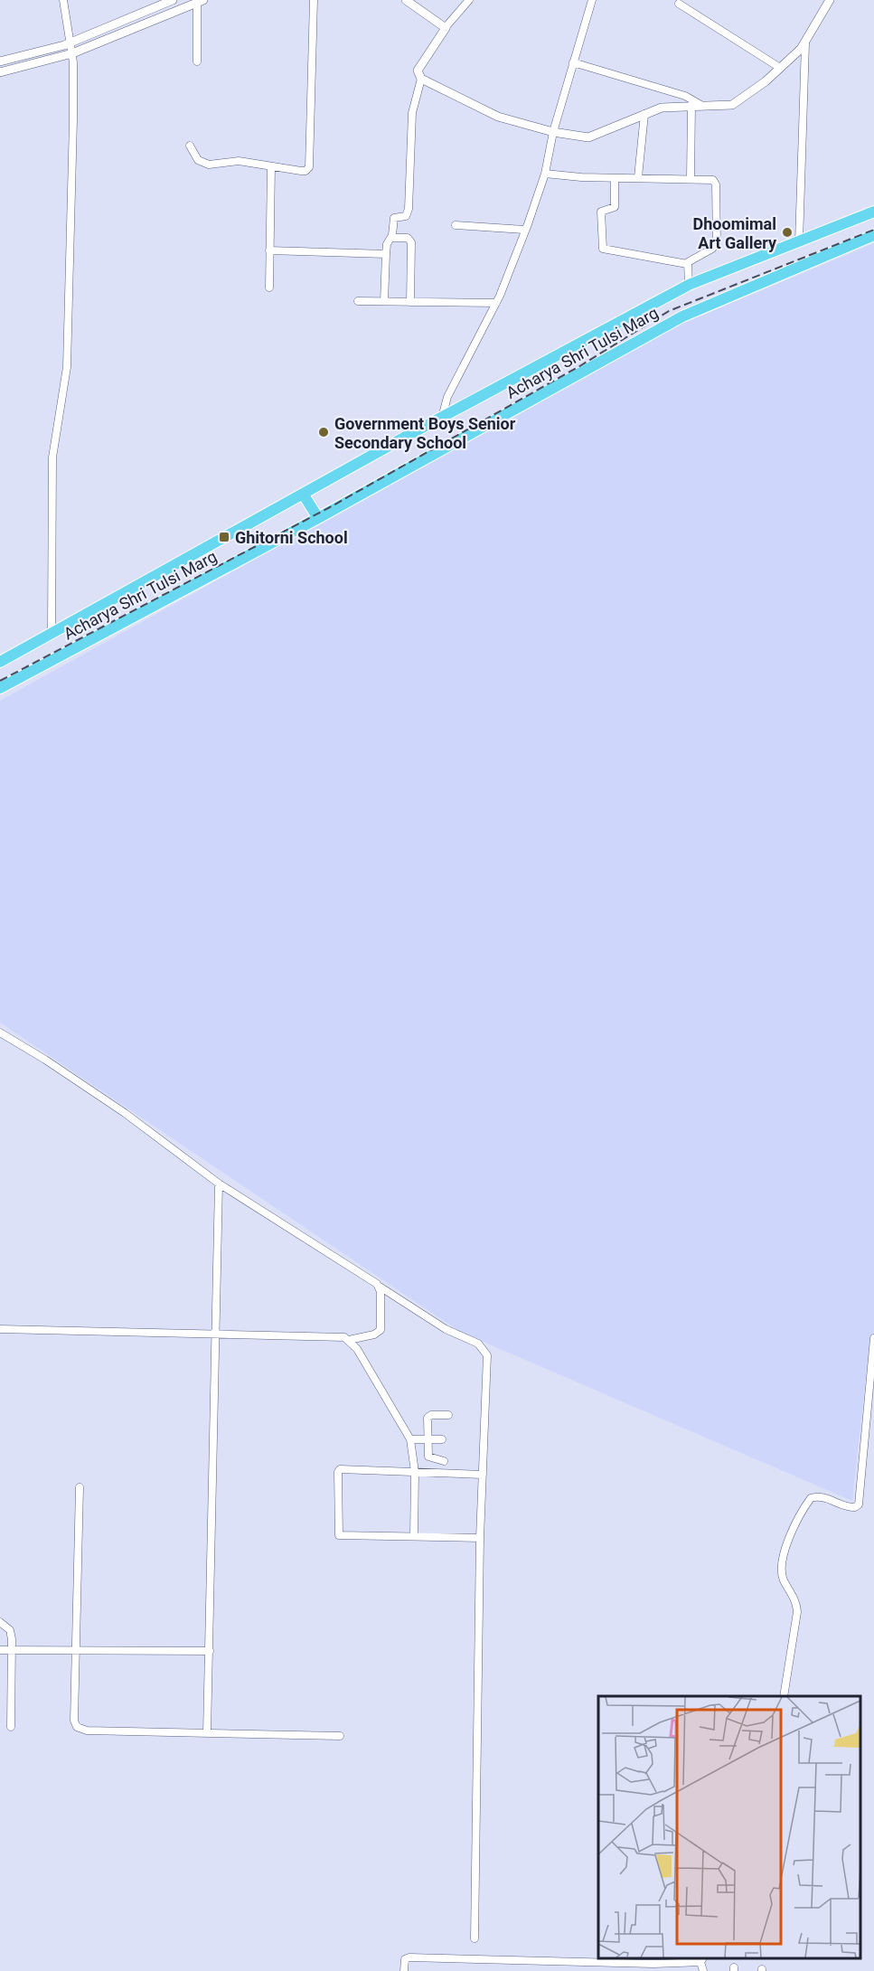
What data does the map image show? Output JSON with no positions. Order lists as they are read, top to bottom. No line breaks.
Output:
{"streets":{"highway":["Acharya Shri Tulsi Marg"]},"places":{"other":["Dhoomimal Art Gallery","Government Boys Senior Secondary School"],"transit":["Ghitorni School"]}}
